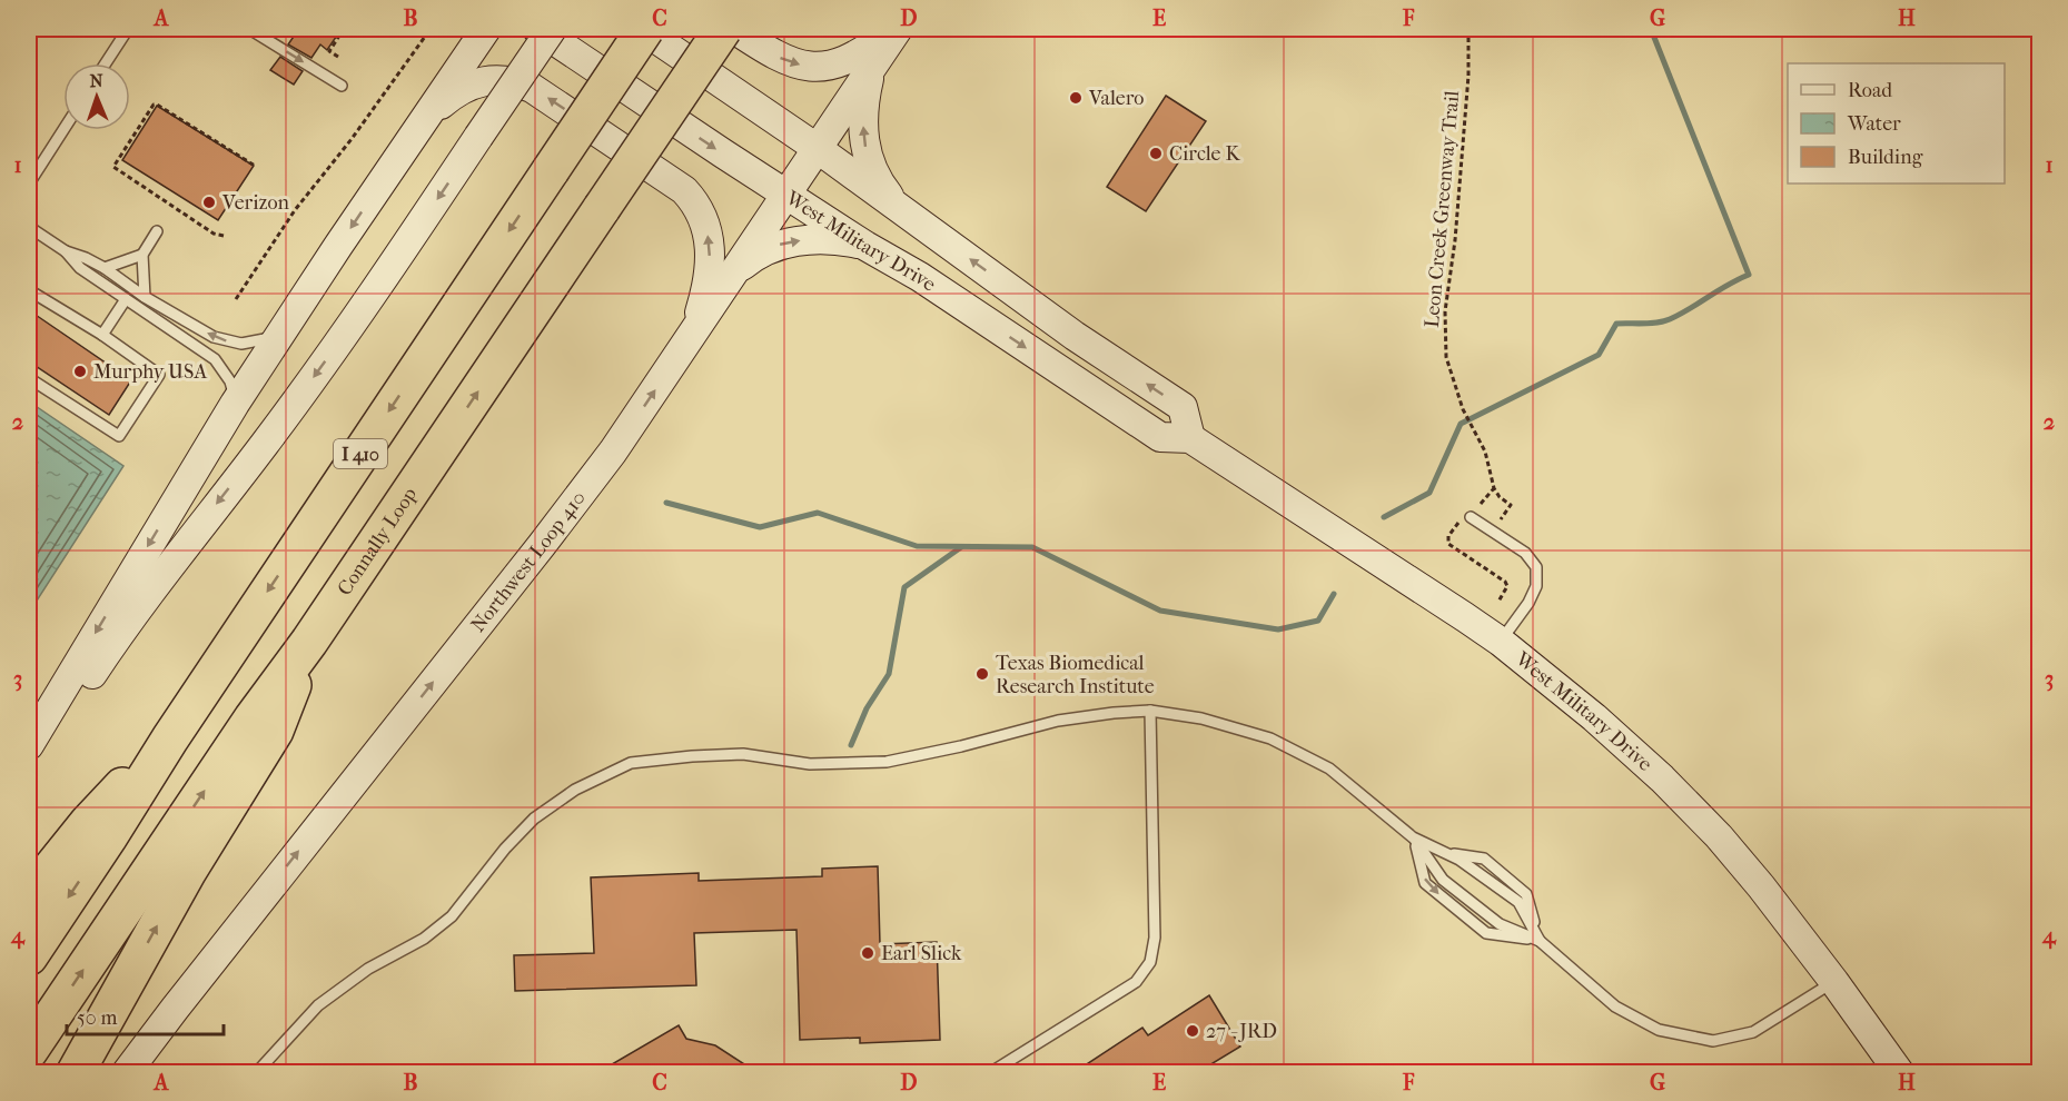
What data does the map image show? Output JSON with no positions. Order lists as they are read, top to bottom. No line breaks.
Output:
{"streets":{"highway":["I 410","Connally Loop"],"main road":["West Military Drive","Northwest Loop 410"],"path":["Leon Creek Greenway Trail"]},"crossings":[["West Military Drive","Northwest Loop 410"]],"one_way":["Northwest Loop 410"],"places":["Valero","Circle K","Verizon","Murphy USA","Texas Biomedical Research Institute","Earl Slick","27 - JRD"],"legend":["Road","Water","Building"],"scale_bar":"50 m","north":"top","grid":{"columns":["A","B","C","D","E","F","G","H"],"rows":["1","2","3","4"]}}
